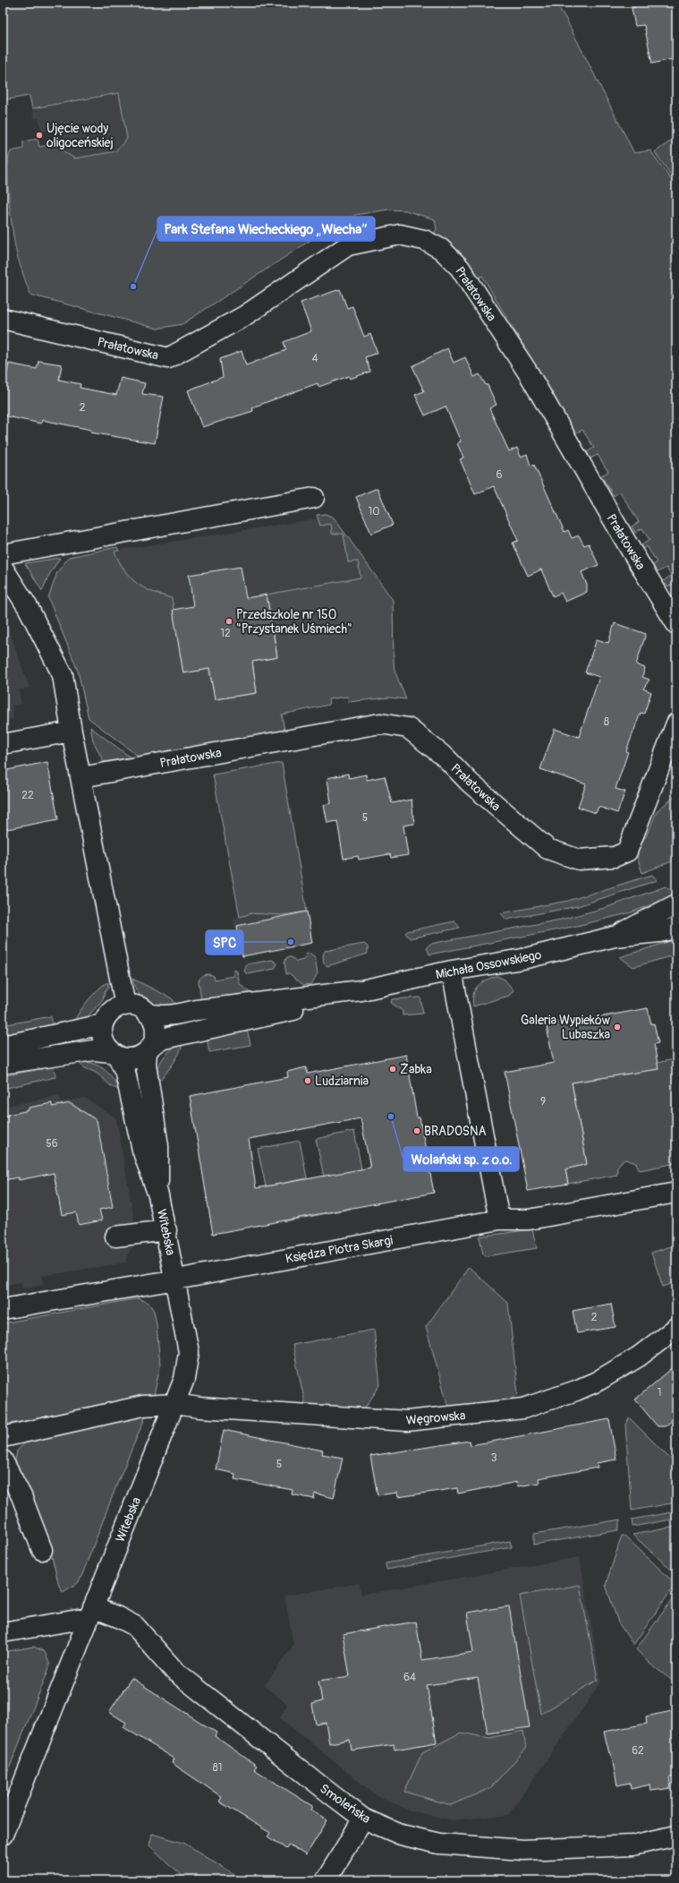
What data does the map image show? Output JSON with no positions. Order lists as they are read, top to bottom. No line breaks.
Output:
{"streets":{"street":["Prałatowska","Michała Ossowskiego","Witebska","Księdza Piotra Skargi","Węgrowska","Smoleńska"]},"crossings":[["Michała Ossowskiego","Witebska"],["Witebska","Księdza Piotra Skargi"],["Witebska","Węgrowska"],["Witebska","Smoleńska"]],"places":["Ujęcie wody oligoceńskiej","Park Stefana Wiecheckiego „Wiecha”","Przedszkole nr 150 \"Przystanek Uśmiech\"","SPC","Galeria Wypieków Lubaszka","Żabka","Ludziarnia","Wolański sp. z o.o.","BRADOSNA"],"house_numbers":["4","2","6","10","12","8","22","5","9","56","2","1","3","5","64","62","81"]}
